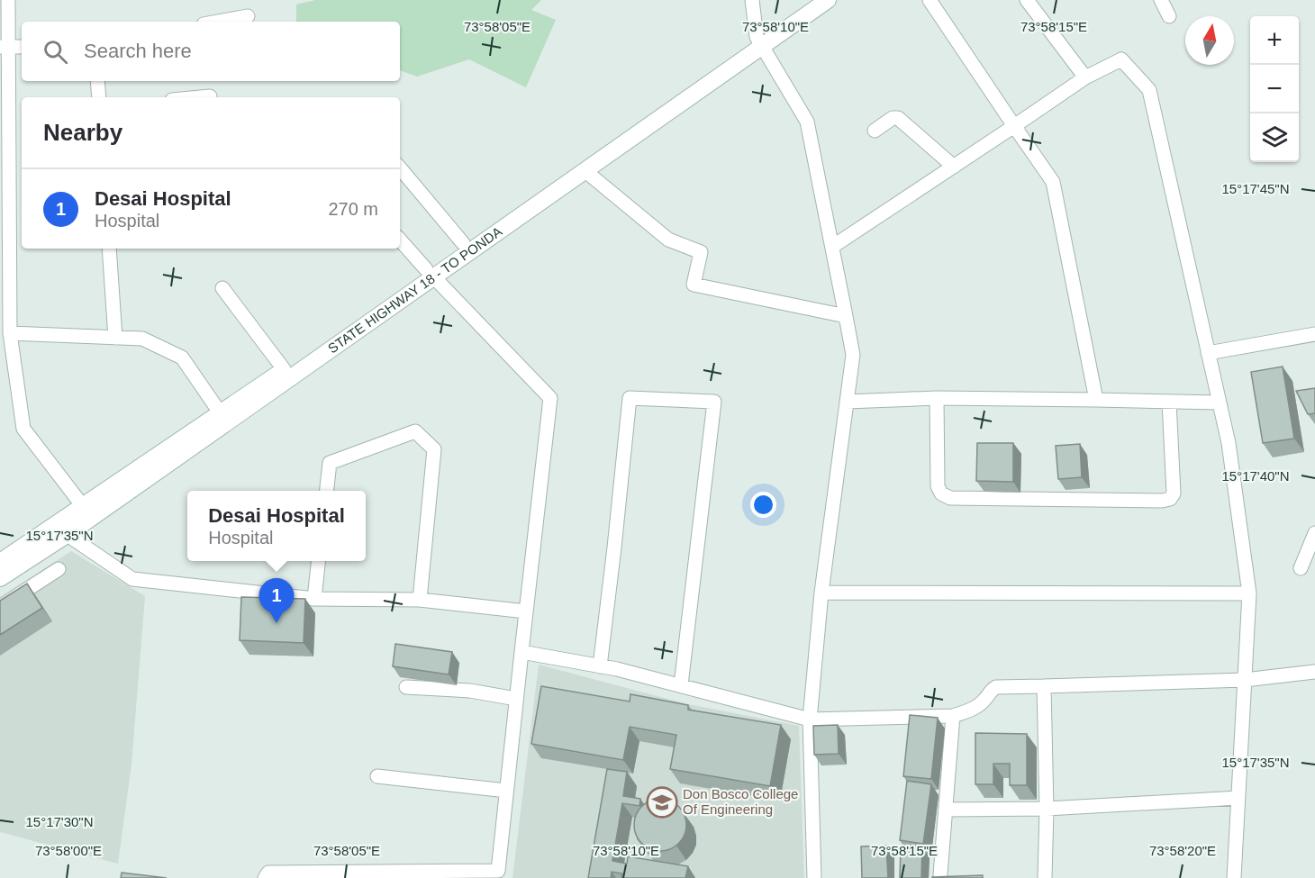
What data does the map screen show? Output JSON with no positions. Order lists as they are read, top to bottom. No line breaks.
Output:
{"streets":{"main road":["STATE HIGHWAY 18 - TO PONDA"]},"places":{"school or university":["Don Bosco College Of Engineering"]},"north":"top","page":{"map_buttons":["+","−"],"search":"Search here","heading":"Nearby","list":[{"mark":"1","name":"Desai Hospital","note":"Hospital","value":"270 m"}],"popup":["Desai Hospital","Hospital"],"pins":"1"},"coordinates":["73°58'05\"E","73°58'10\"E","73°58'15\"E","15°17'45\"N","15°17'40\"N","15°17'35\"N","15°17'30\"N","73°58'00\"E","73°58'20\"E"]}
